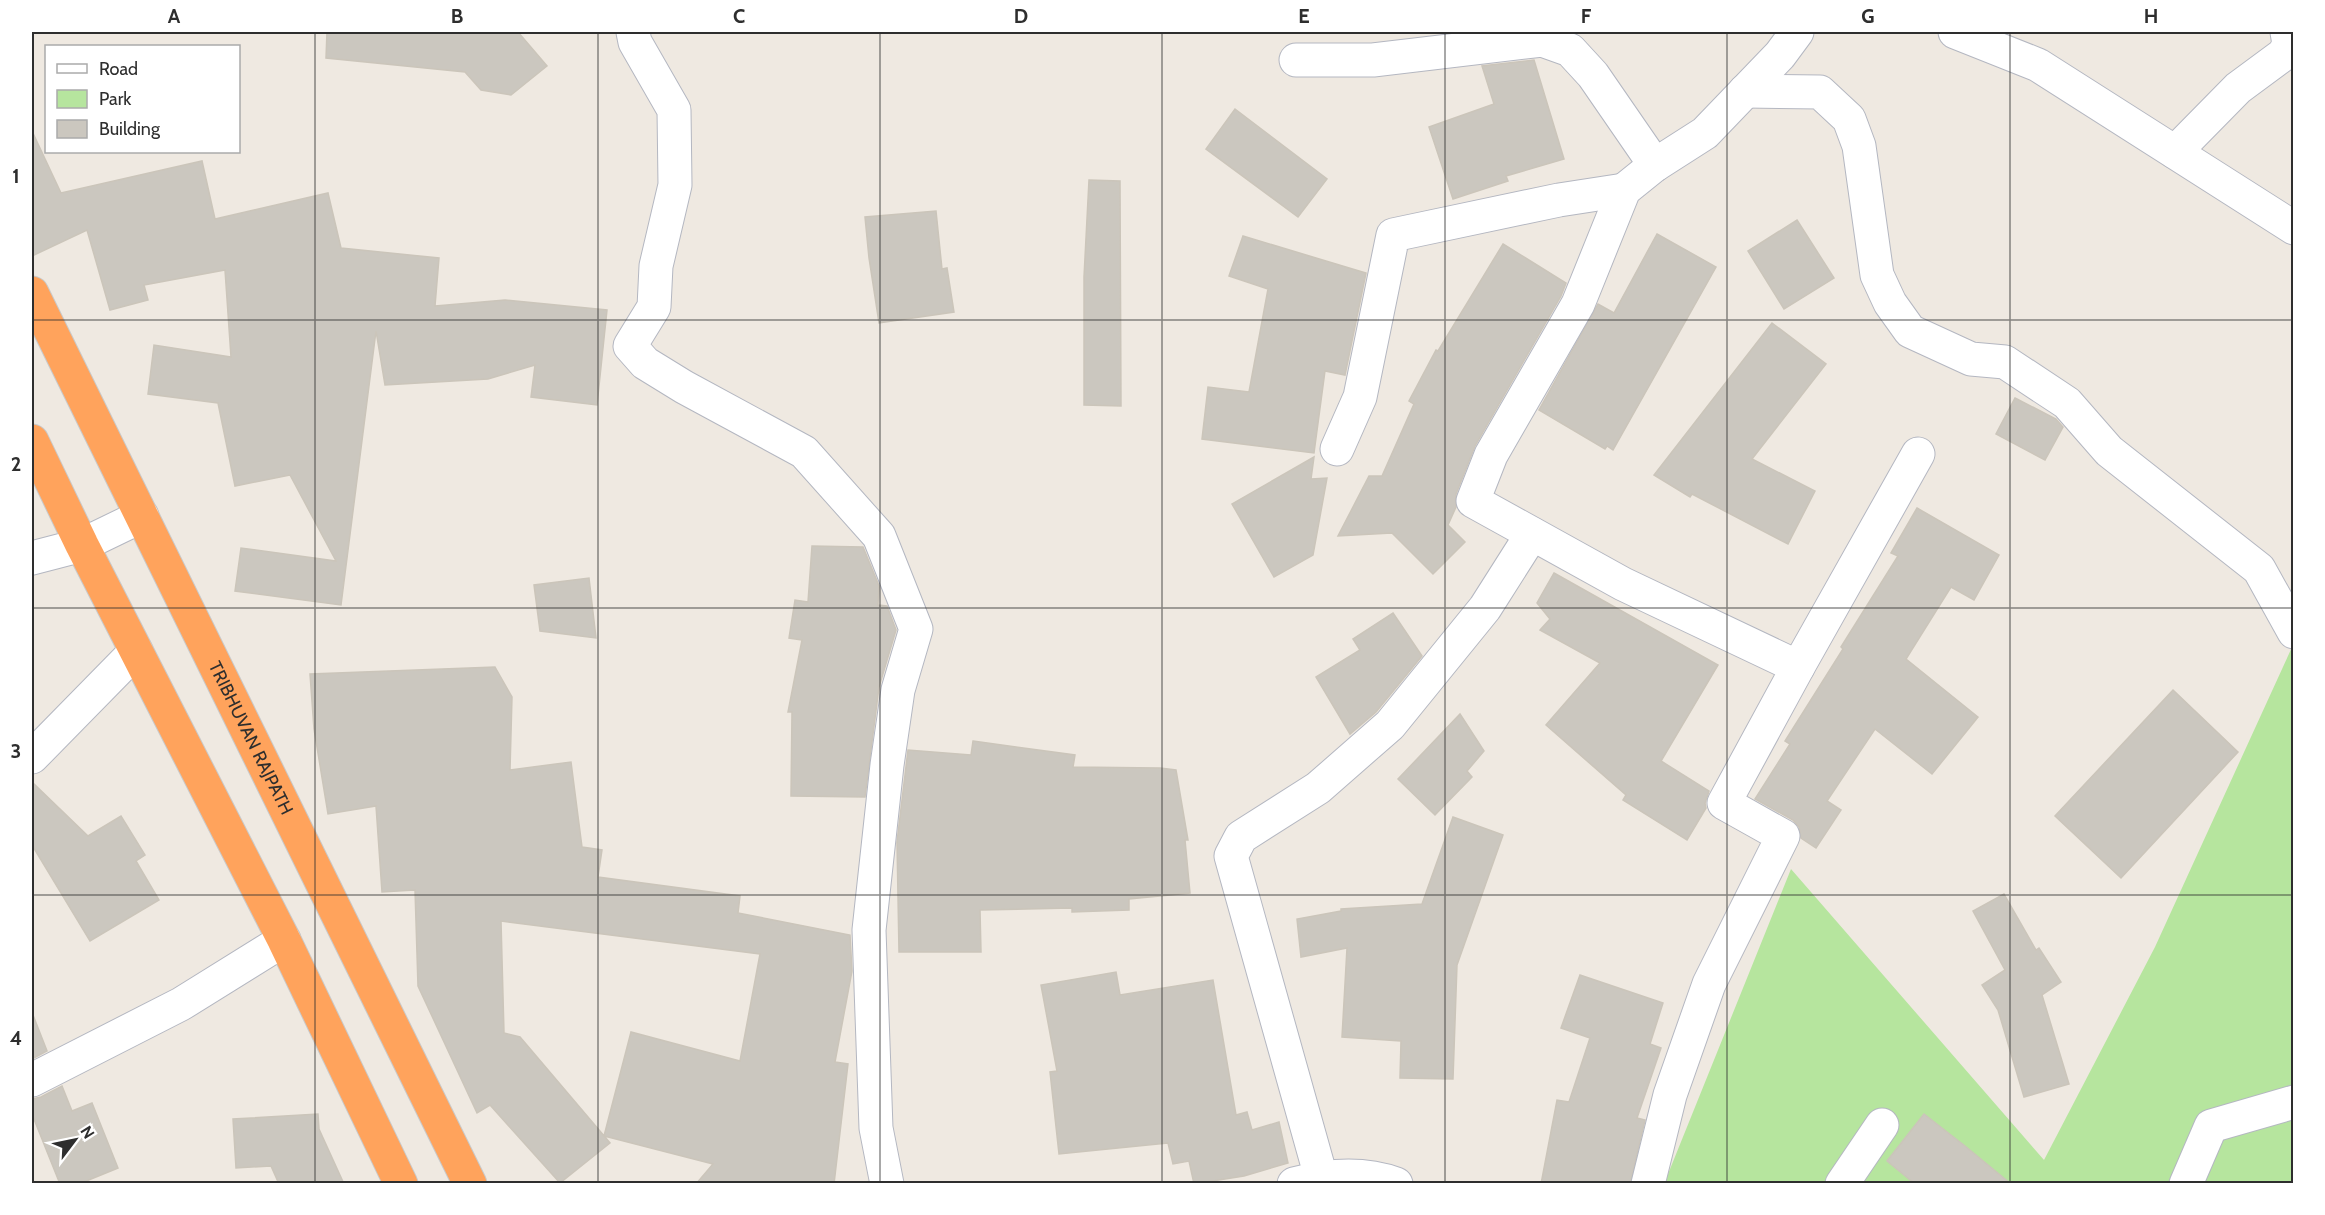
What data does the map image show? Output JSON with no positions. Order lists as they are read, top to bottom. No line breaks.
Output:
{"streets":{"highway":["TRIBHUVAN RAJPATH"]},"legend":["Road","Park","Building"],"north":"top right","grid":{"columns":["A","B","C","D","E","F","G","H"],"rows":["1","2","3","4"]}}
